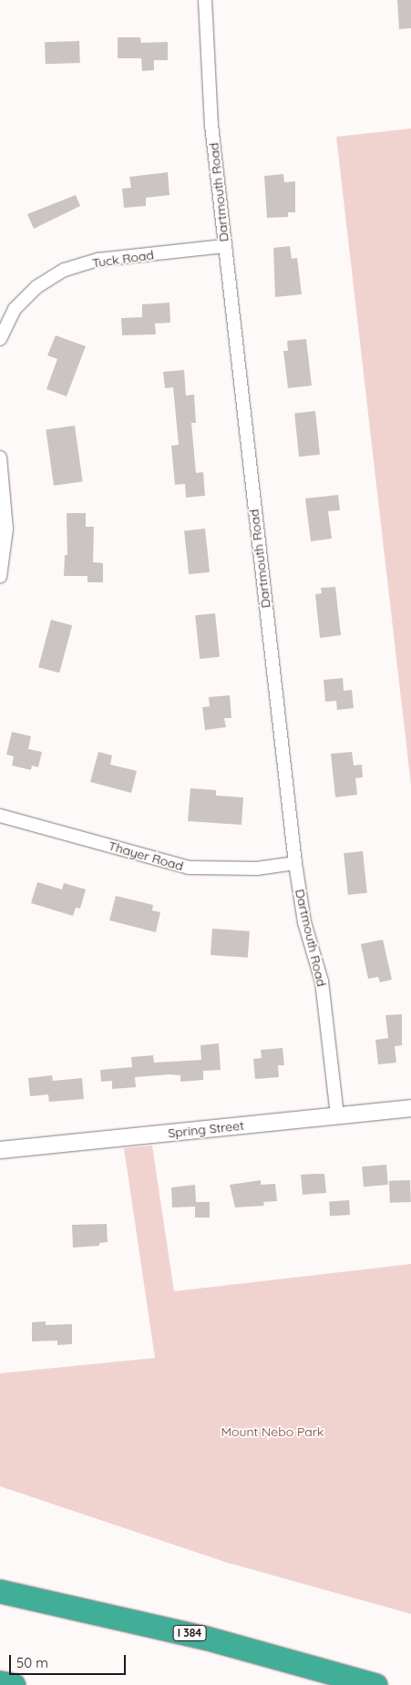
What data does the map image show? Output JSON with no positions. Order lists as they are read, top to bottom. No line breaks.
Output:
{"streets":{"highway":["I 384"],"street":["Dartmouth Road","Tuck Road","Thayer Road","Spring Street"]},"crossings":[["Dartmouth Road","Tuck Road"],["Dartmouth Road","Thayer Road"],["Dartmouth Road","Spring Street"]],"parks":["Mount Nebo Park"],"scale_bar":"50 m"}
